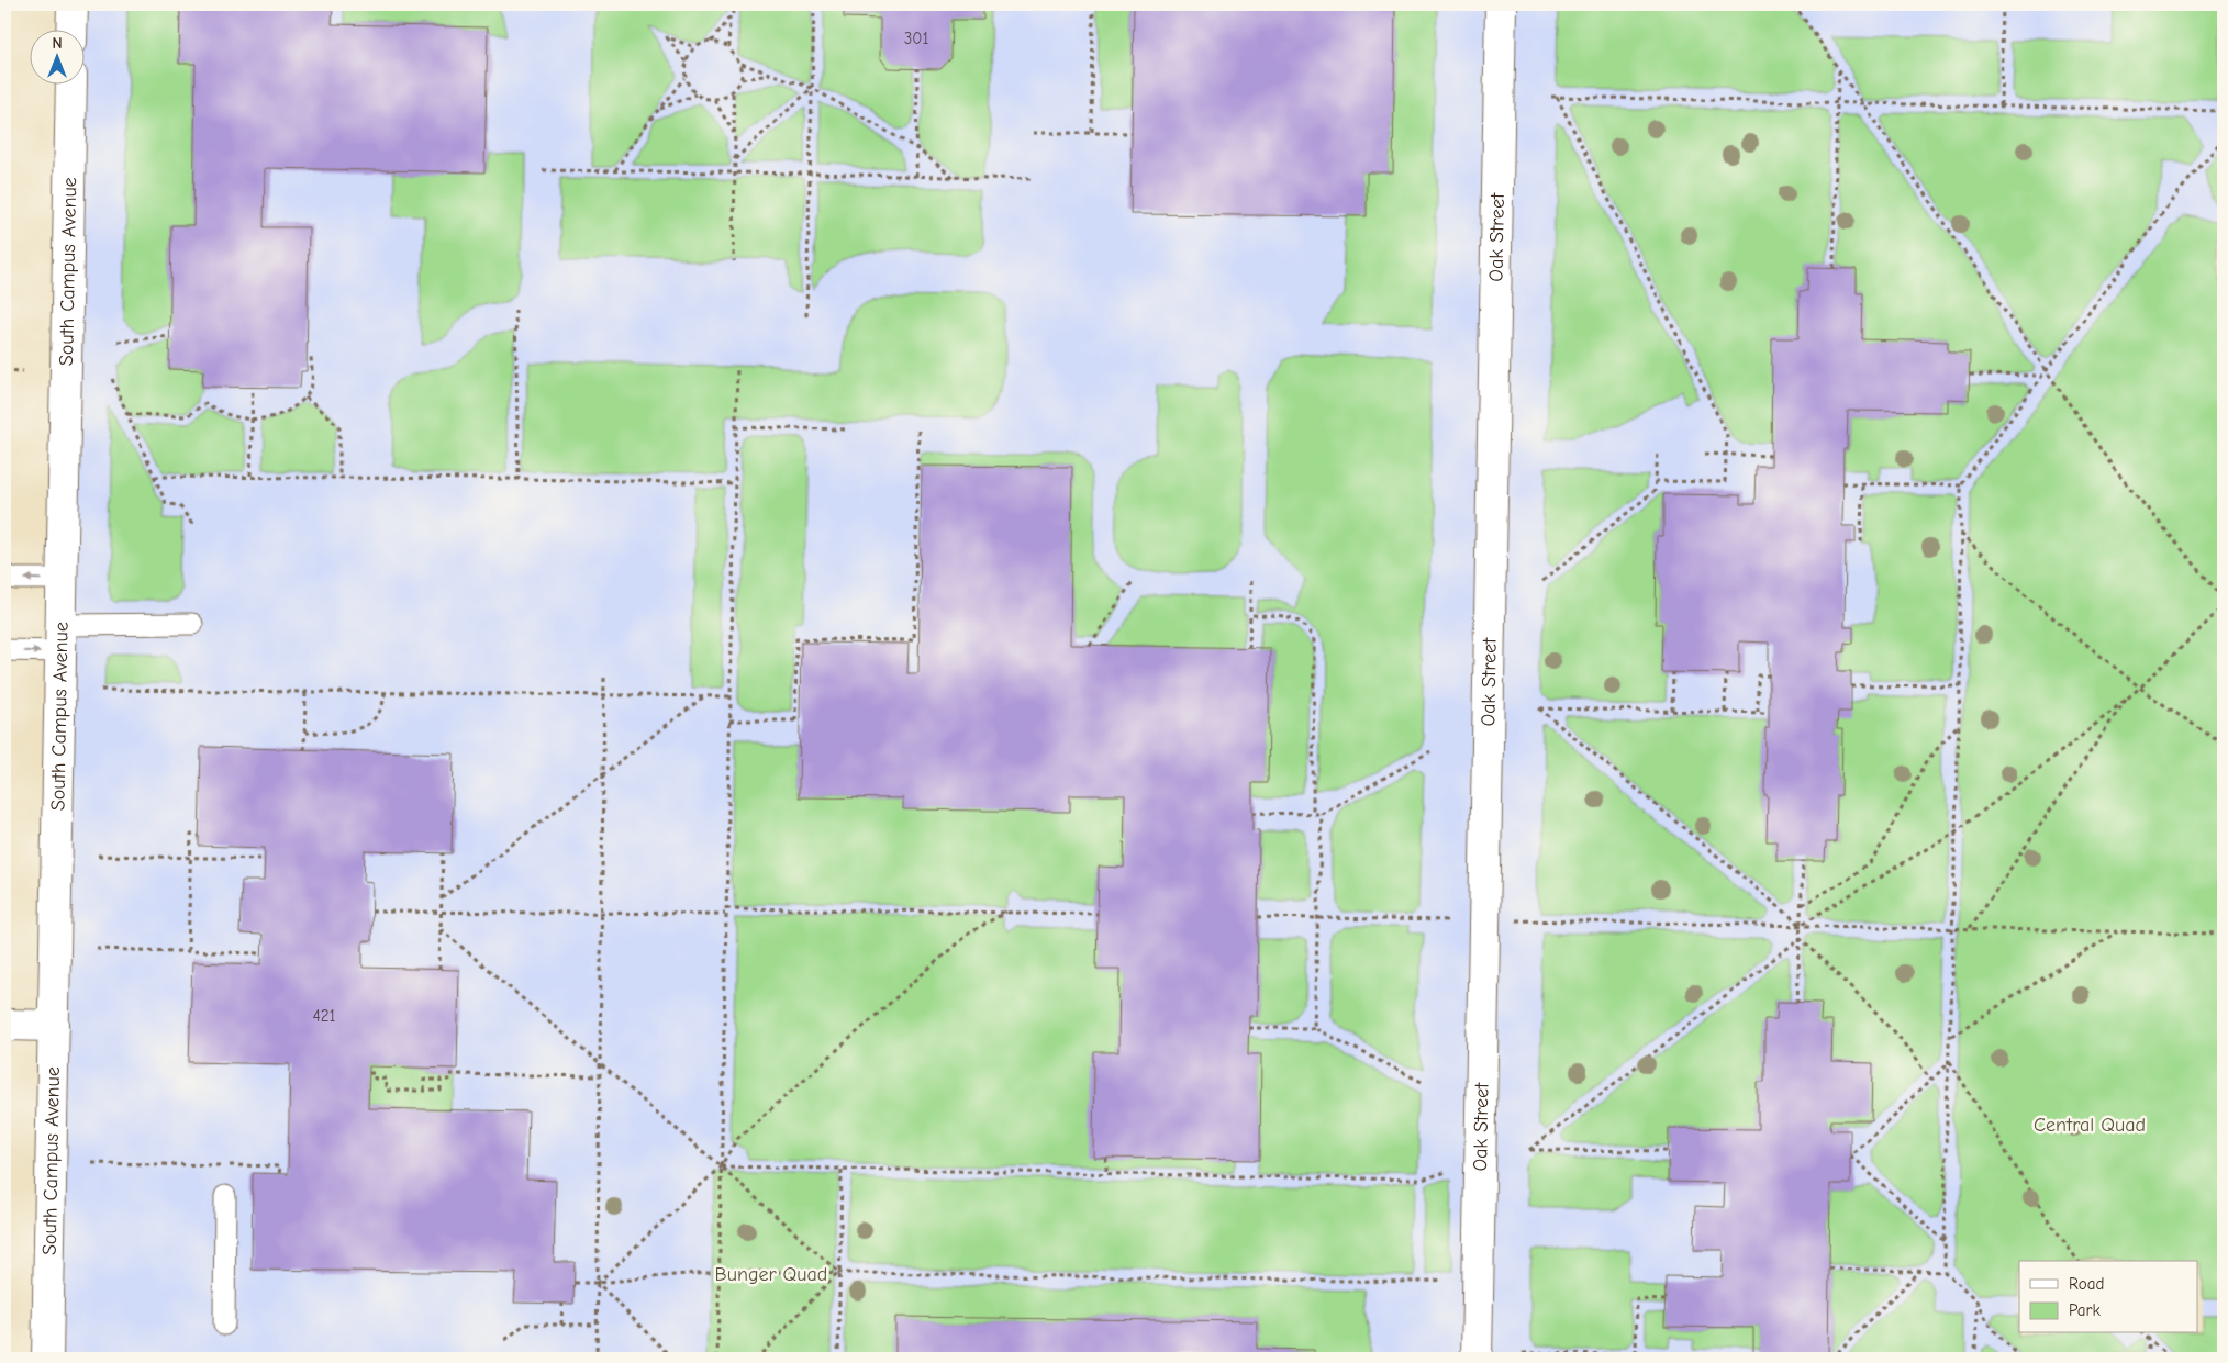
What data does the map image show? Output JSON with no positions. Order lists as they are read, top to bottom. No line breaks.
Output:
{"streets":{"street":["Oak Street","South Campus Avenue"]},"parks":["Central Quad","Bunger Quad"],"house_numbers":["301","421"],"legend":["Road","Park"],"north":"top"}
